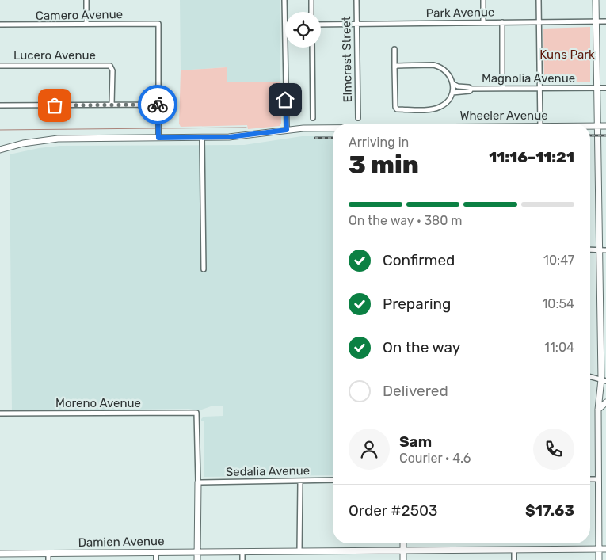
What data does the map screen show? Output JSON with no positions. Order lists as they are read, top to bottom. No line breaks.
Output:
{"streets":{"main road":["Wheeler Avenue","Damien Avenue"],"street":["Park Avenue","Camero Avenue","Lucero Avenue","Elmcrest Street","Magnolia Avenue","Moreno Avenue","Sedalia Avenue"]},"crossings":[["Park Avenue","Elmcrest Street"],["Moreno Avenue","Sedalia Avenue"]],"parks":["Kuns Park"],"page":{"heading":["3 min","Arriving in","11:16–11:21"],"panel":["Sam","Courier · 4.6","Order #2503","$17.63"],"bar":"On the way · 380 m","list":[["Confirmed","10:47"],["Preparing","10:54"],["On the way","11:04"],"Delivered"]}}
